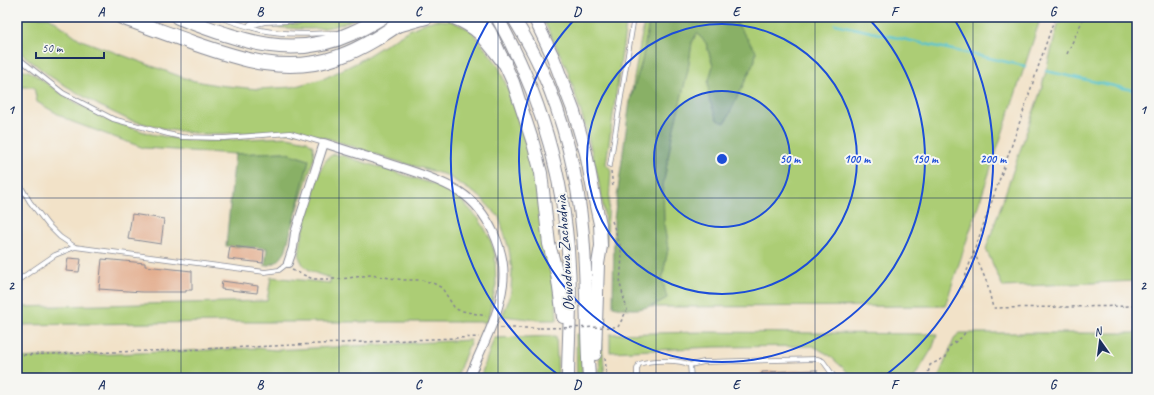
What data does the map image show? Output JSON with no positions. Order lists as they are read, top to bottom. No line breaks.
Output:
{"streets":{"main road":["Obwodowa Zachodnia"]},"scale_bar":"50 m","north":"top","grid":{"columns":["A","B","C","D","E","F","G"],"rows":["1","2"]},"rings":["50 m","100 m","150 m","200 m"]}
